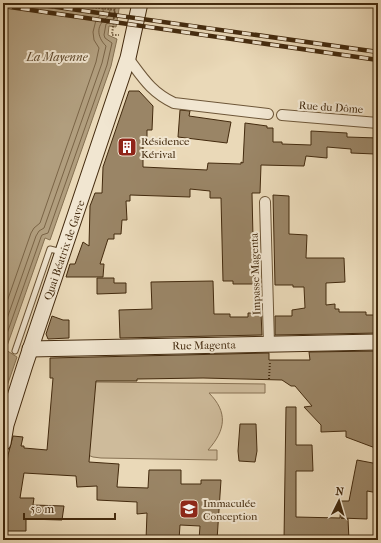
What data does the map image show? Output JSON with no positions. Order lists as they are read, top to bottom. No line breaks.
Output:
{"streets":{"street":["Rue du Dôme","Quai Béatrix de Gavre","Impasse Magenta","Rue Magenta"]},"crossings":[["Quai Béatrix de Gavre","Rue Magenta"],["Impasse Magenta","Rue Magenta"]],"water":["La Mayenne"],"places":{"building":["Résidence Kérival"],"school or university":["Immaculée Conception"]},"scale_bar":"50 m","north":"top"}
